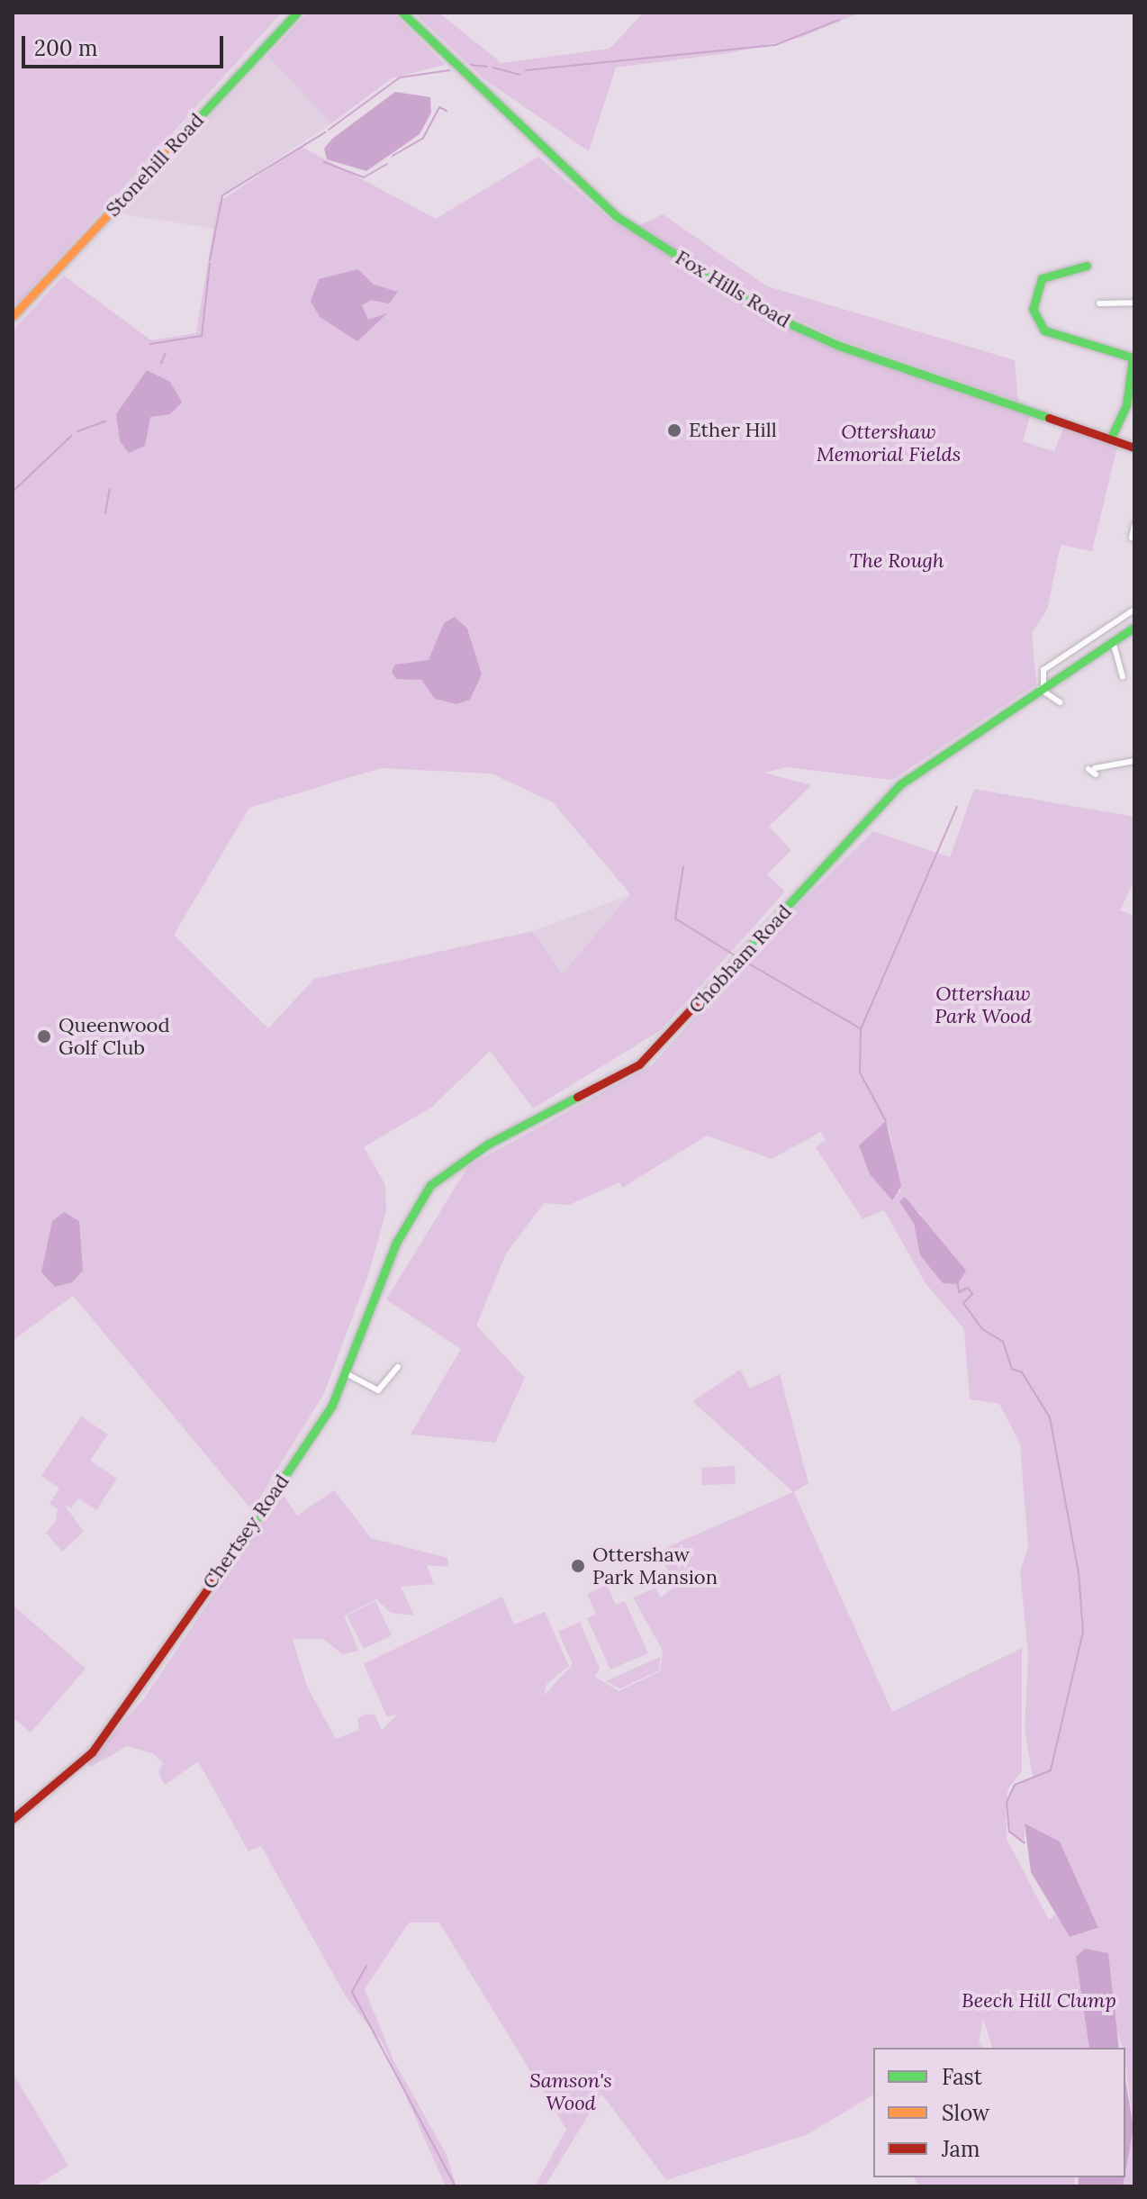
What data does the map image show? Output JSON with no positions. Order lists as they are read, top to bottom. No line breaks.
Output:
{"streets":{"main road":["Stonehill Road","Fox Hills Road","Chobham Road","Chertsey Road"]},"crossings":[["Chobham Road","Chertsey Road"]],"parks":["Ottershaw Memorial Fields","The Rough","Ottershaw Park Wood","Beech Hill Clump","Samson's Wood"],"places":["Ether Hill","Queenwood Golf Club","Ottershaw Park Mansion"],"legend":["Fast","Slow","Jam"],"scale_bar":"200 m"}
